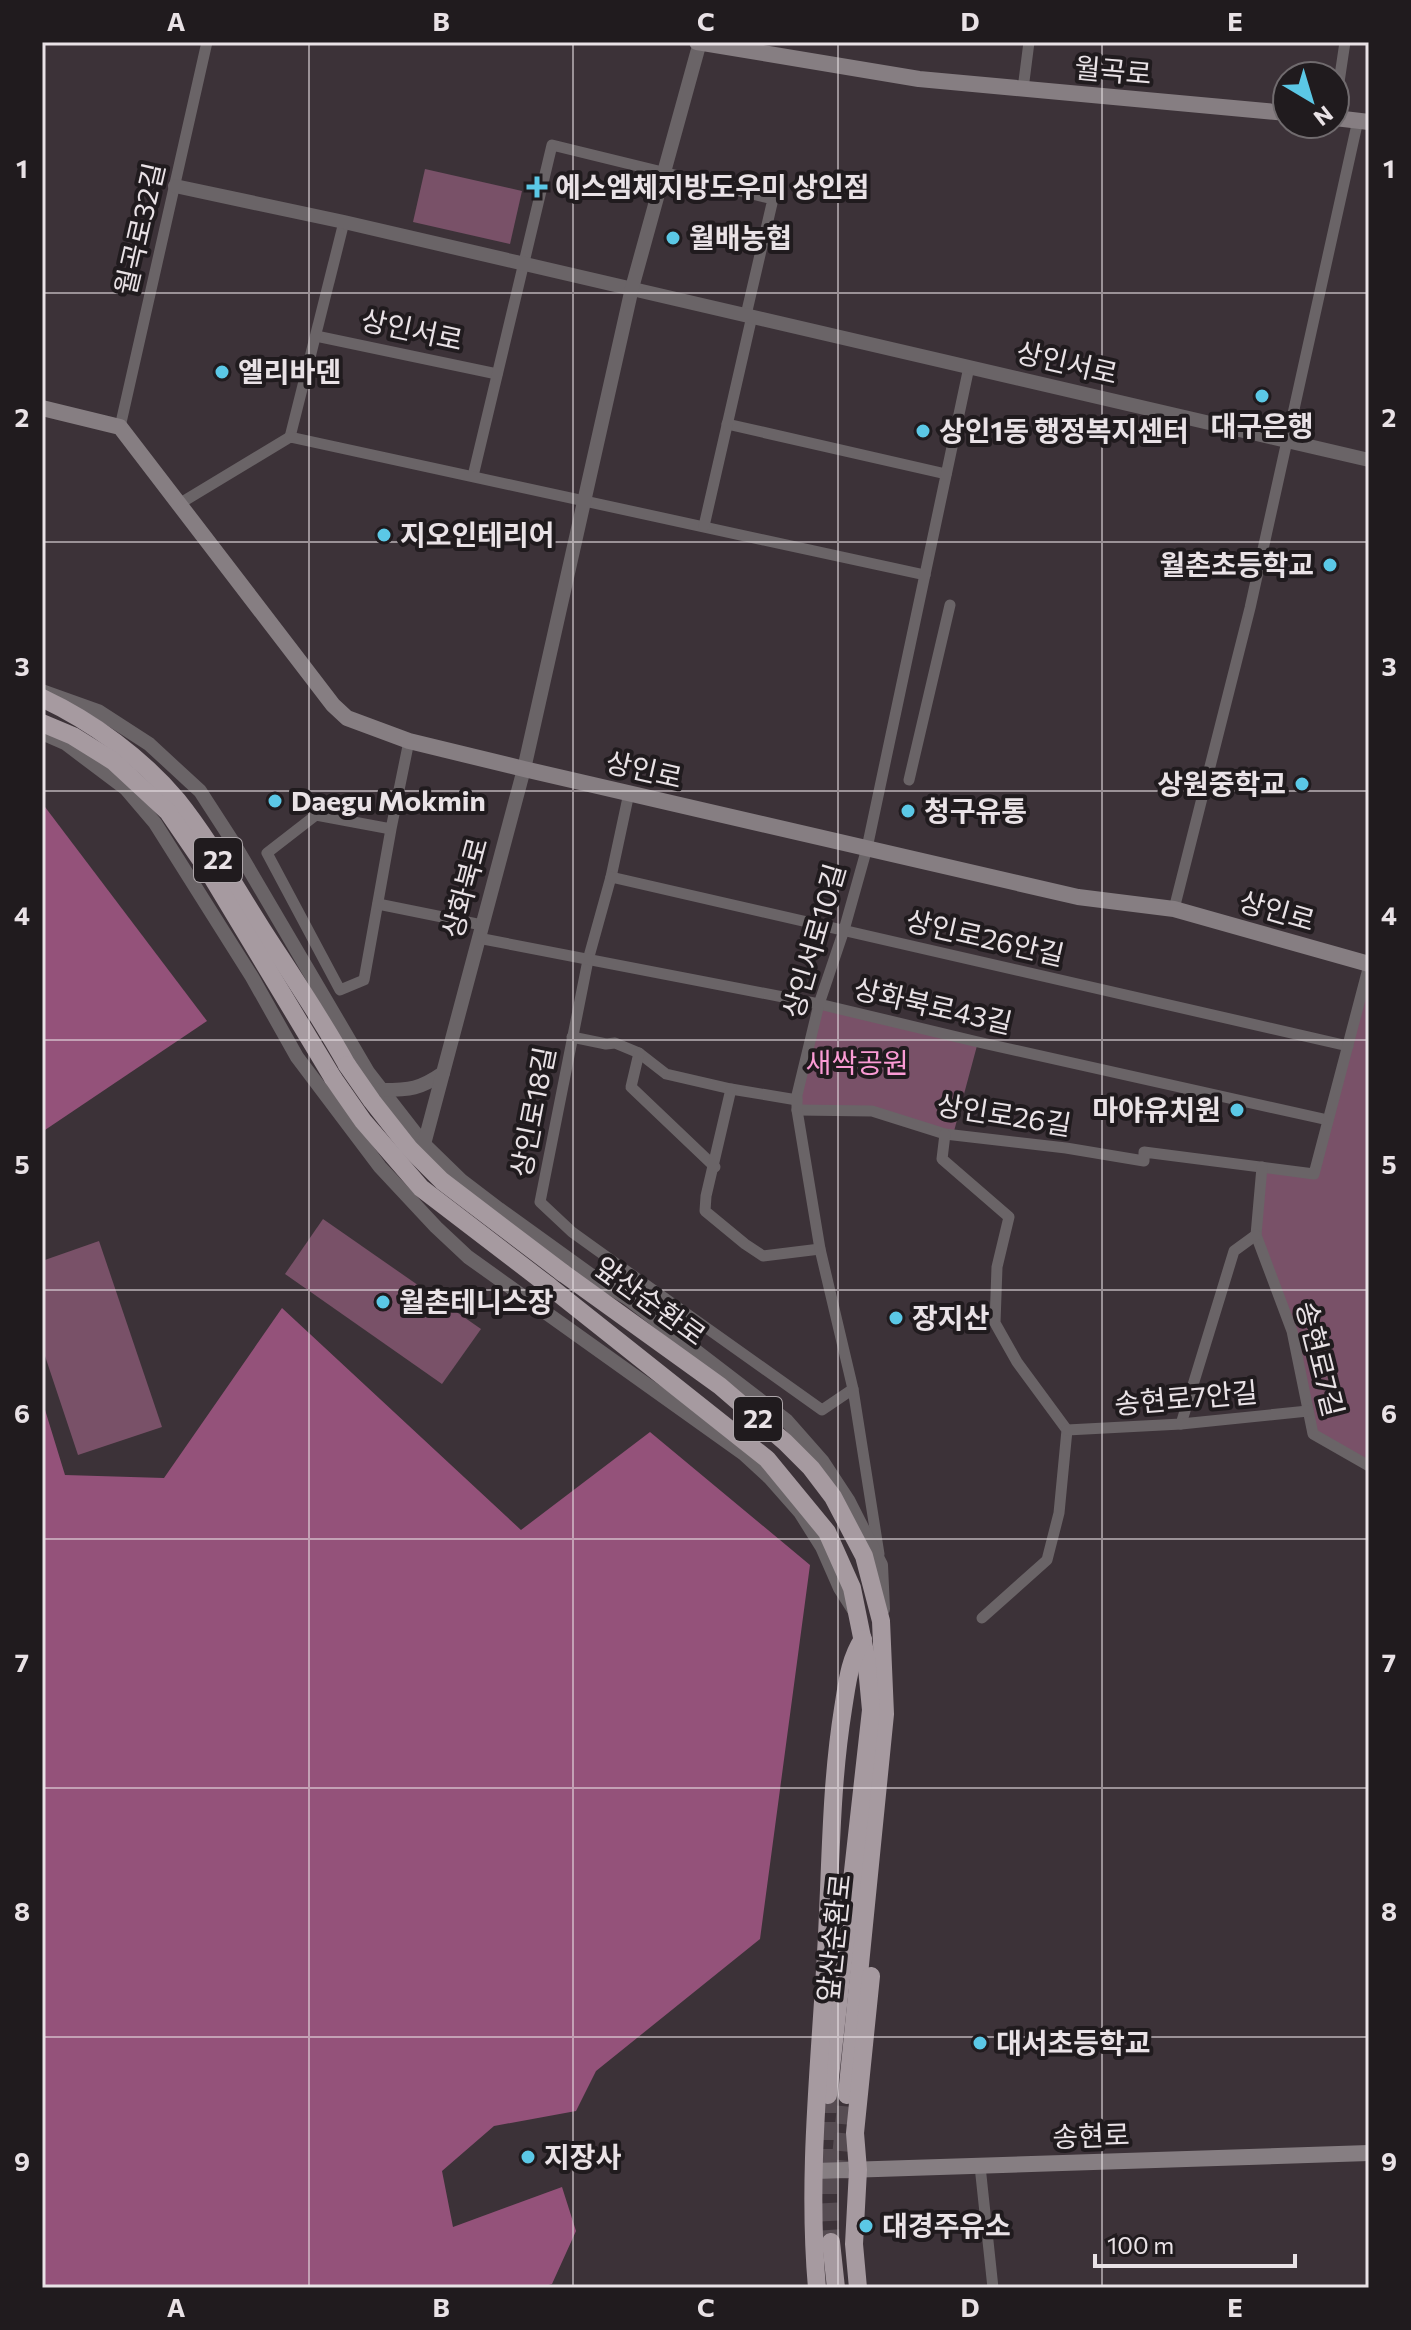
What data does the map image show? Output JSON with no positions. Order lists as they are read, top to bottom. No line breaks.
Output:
{"streets":{"highway":["22","앞산순환로"],"main road":["월곡로","상인로","송현로"],"street":["월곡로32길","상인서로","상화북로","상인로26안길","상인서로10길","상화북로43길","상인로18길","상인로26길","송현로7길","송현로7안길"]},"crossings":[["월곡로","상화북로"],["월곡로32길","상인서로"],["월곡로32길","상인로"],["상인서로","상화북로"],["상인서로","상인서로10길"],["상인로","상화북로"],["상인로","상인서로10길"],["상인로","상인로18길"],["상인로","상인로26길"],["상화북로","상화북로43길"],["상인로26안길","상인서로10길"],["상인로26안길","상인로18길"],["상인로26안길","상인로26길"],["상인서로10길","상화북로43길"],["상인서로10길","상인로18길"],["상인서로10길","상인로26길"],["상화북로43길","상인로18길"],["상화북로43길","상인로26길"],["상인로18길","상인로26길"],["상인로26길","송현로7길"],["송현로7길","송현로7안길"]],"parks":["새싹공원"],"places":{"health":["에스엠체지방도우미 상인점"],"other":["월배농협","엘리바덴","대구은행","상인1동 행정복지센터","지오인테리어","월촌초등학교","상원중학교","Daegu Mokmin","청구유통","마야유치원","월촌테니스장","장지산","대서초등학교","지장사","대경주유소"]},"scale_bar":"100 m","north":"bottom right","grid":{"columns":["A","B","C","D","E"],"rows":["1","2","3","4","5","6","7","8","9"]}}
